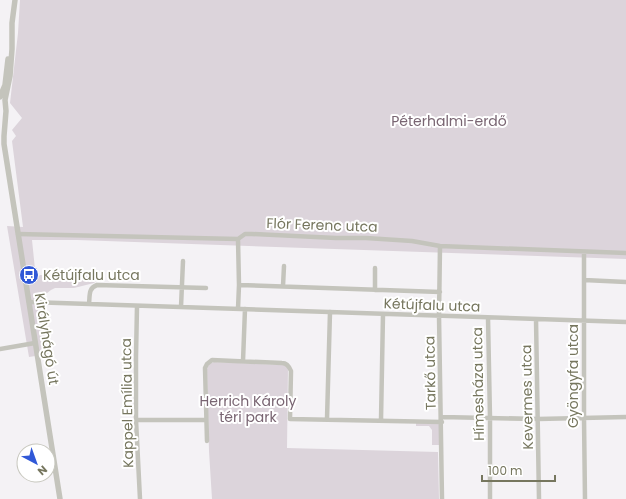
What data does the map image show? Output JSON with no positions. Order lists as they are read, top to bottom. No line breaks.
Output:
{"streets":{"street":["Flór Ferenc utca","Kétújfalu utca","Királyhágó út","Tarkő utca","Gyöngyfa utca","Hímesháza utca","Kevermes utca","Kappel Emília utca"]},"crossings":[["Flór Ferenc utca","Királyhágó út"],["Flór Ferenc utca","Tarkő utca"],["Flór Ferenc utca","Gyöngyfa utca"],["Kétújfalu utca","Királyhágó út"],["Kétújfalu utca","Tarkő utca"],["Kétújfalu utca","Gyöngyfa utca"],["Kétújfalu utca","Hímesháza utca"],["Kétújfalu utca","Kevermes utca"],["Kétújfalu utca","Kappel Emília utca"]],"parks":["Péterhalmi-erdő","Herrich Károly téri park"],"places":{"bus stop":["Kétújfalu utca"]},"scale_bar":"100 m","north":"bottom right"}
